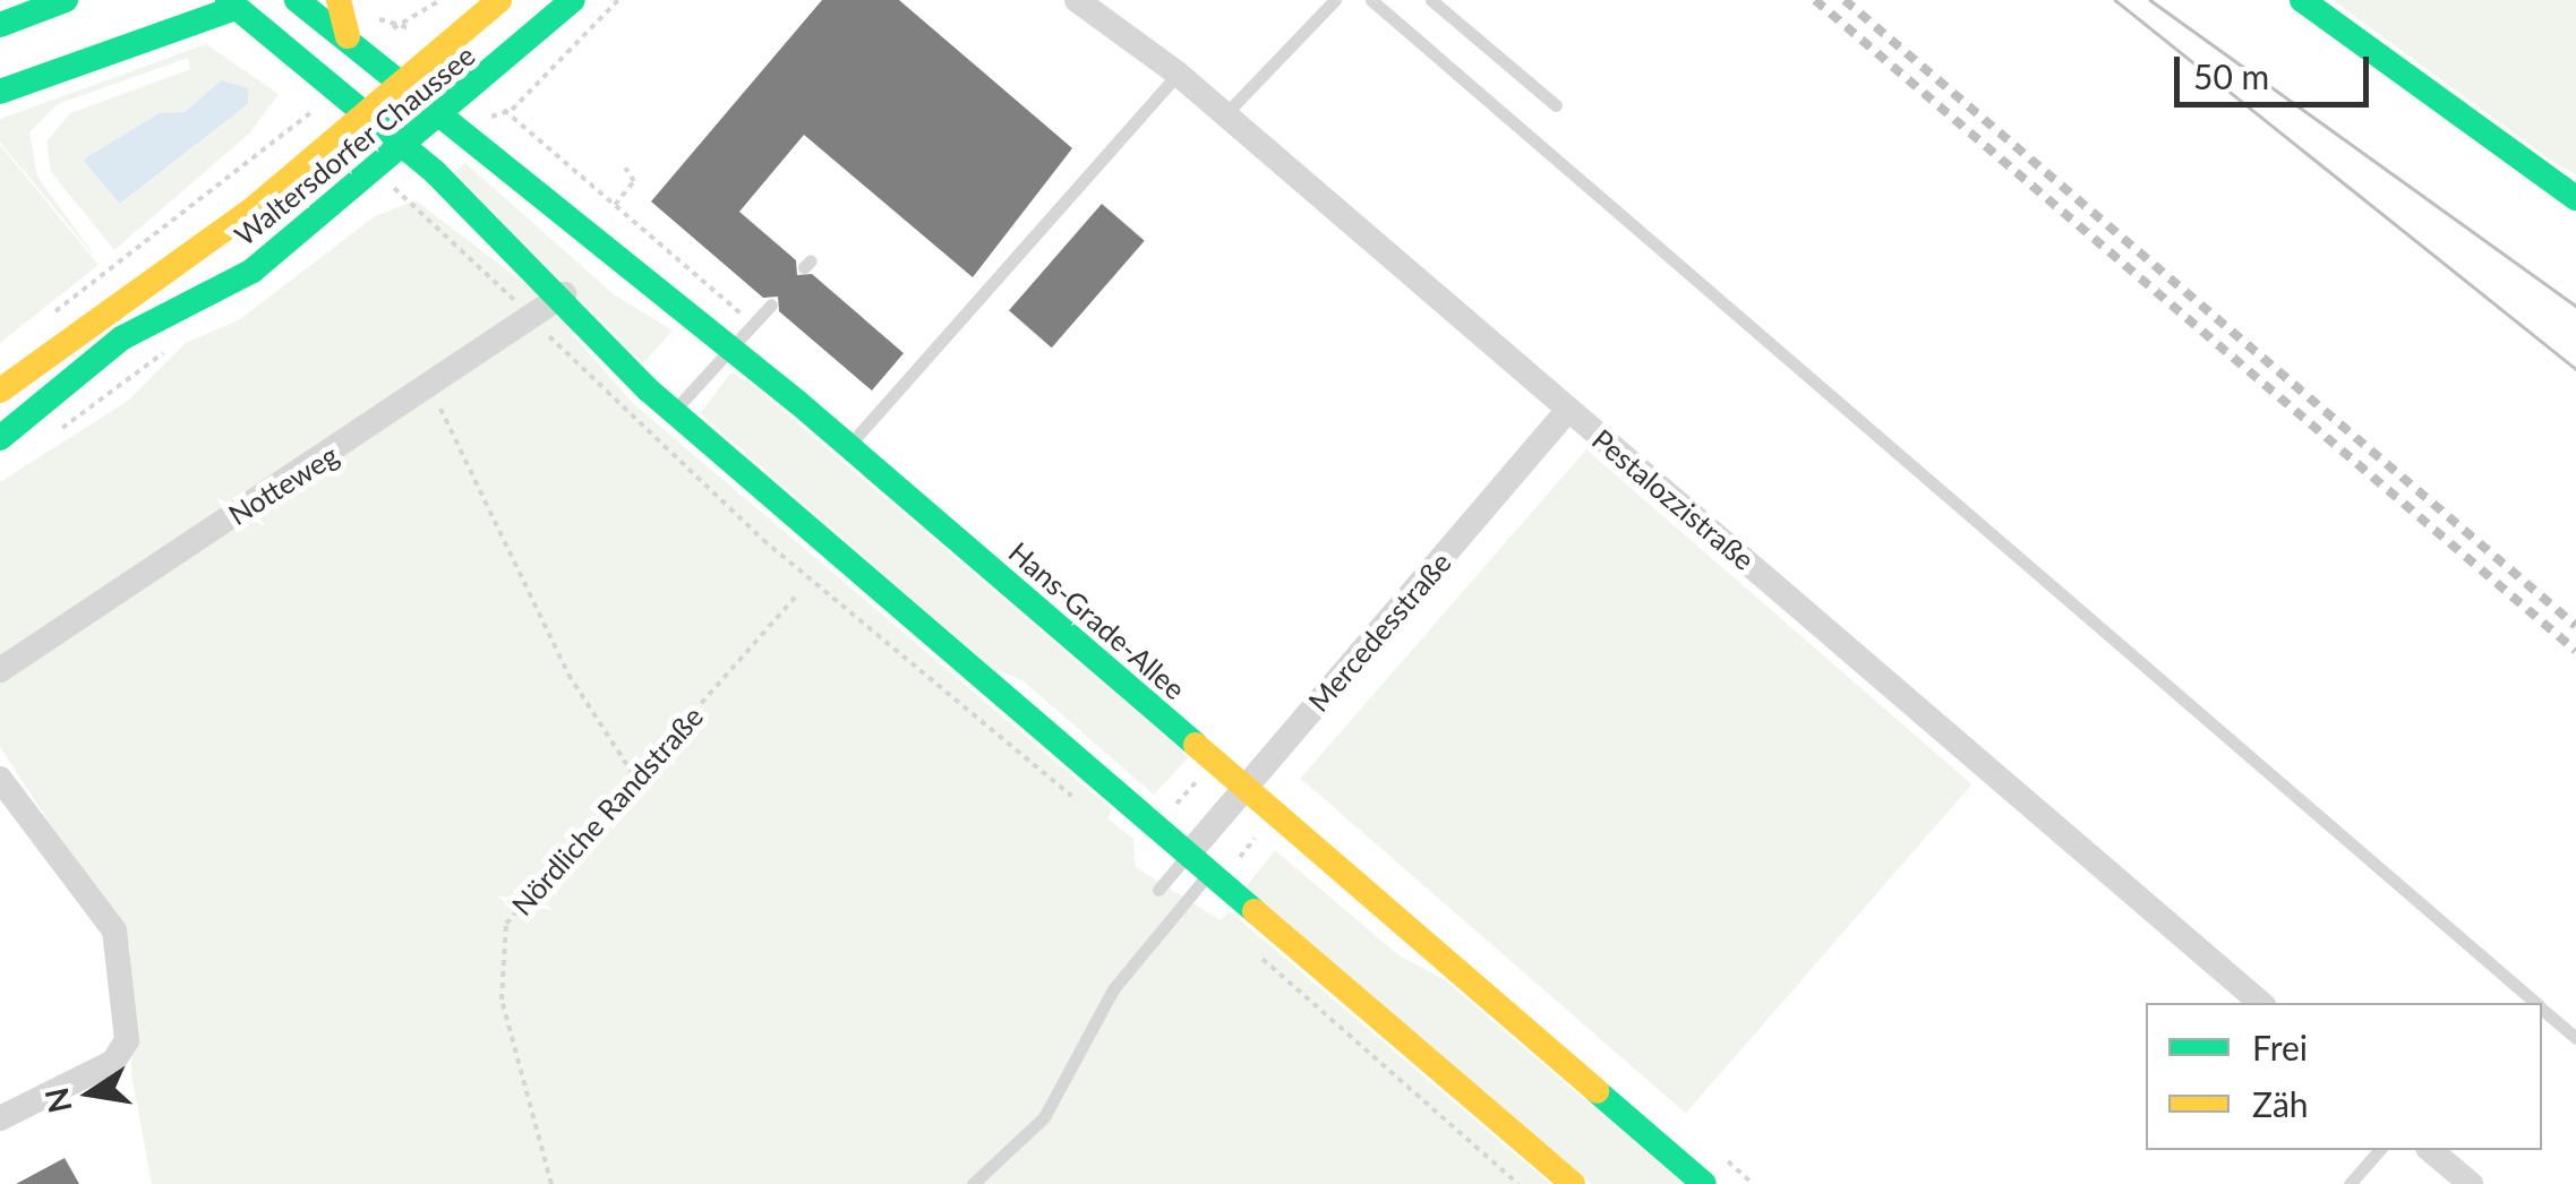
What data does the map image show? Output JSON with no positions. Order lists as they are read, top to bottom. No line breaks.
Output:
{"streets":{"main road":["Waltersdorfer Chaussee","Hans-Grade-Allee"],"street":["Notteweg","Pestalozzistraße","Mercedesstraße"],"path":["Nördliche Randstraße"]},"crossings":[["Waltersdorfer Chaussee","Hans-Grade-Allee"],["Pestalozzistraße","Mercedesstraße"],["Hans-Grade-Allee","Mercedesstraße"]],"legend":["Frei","Zäh"],"scale_bar":"50 m","north":"left"}
